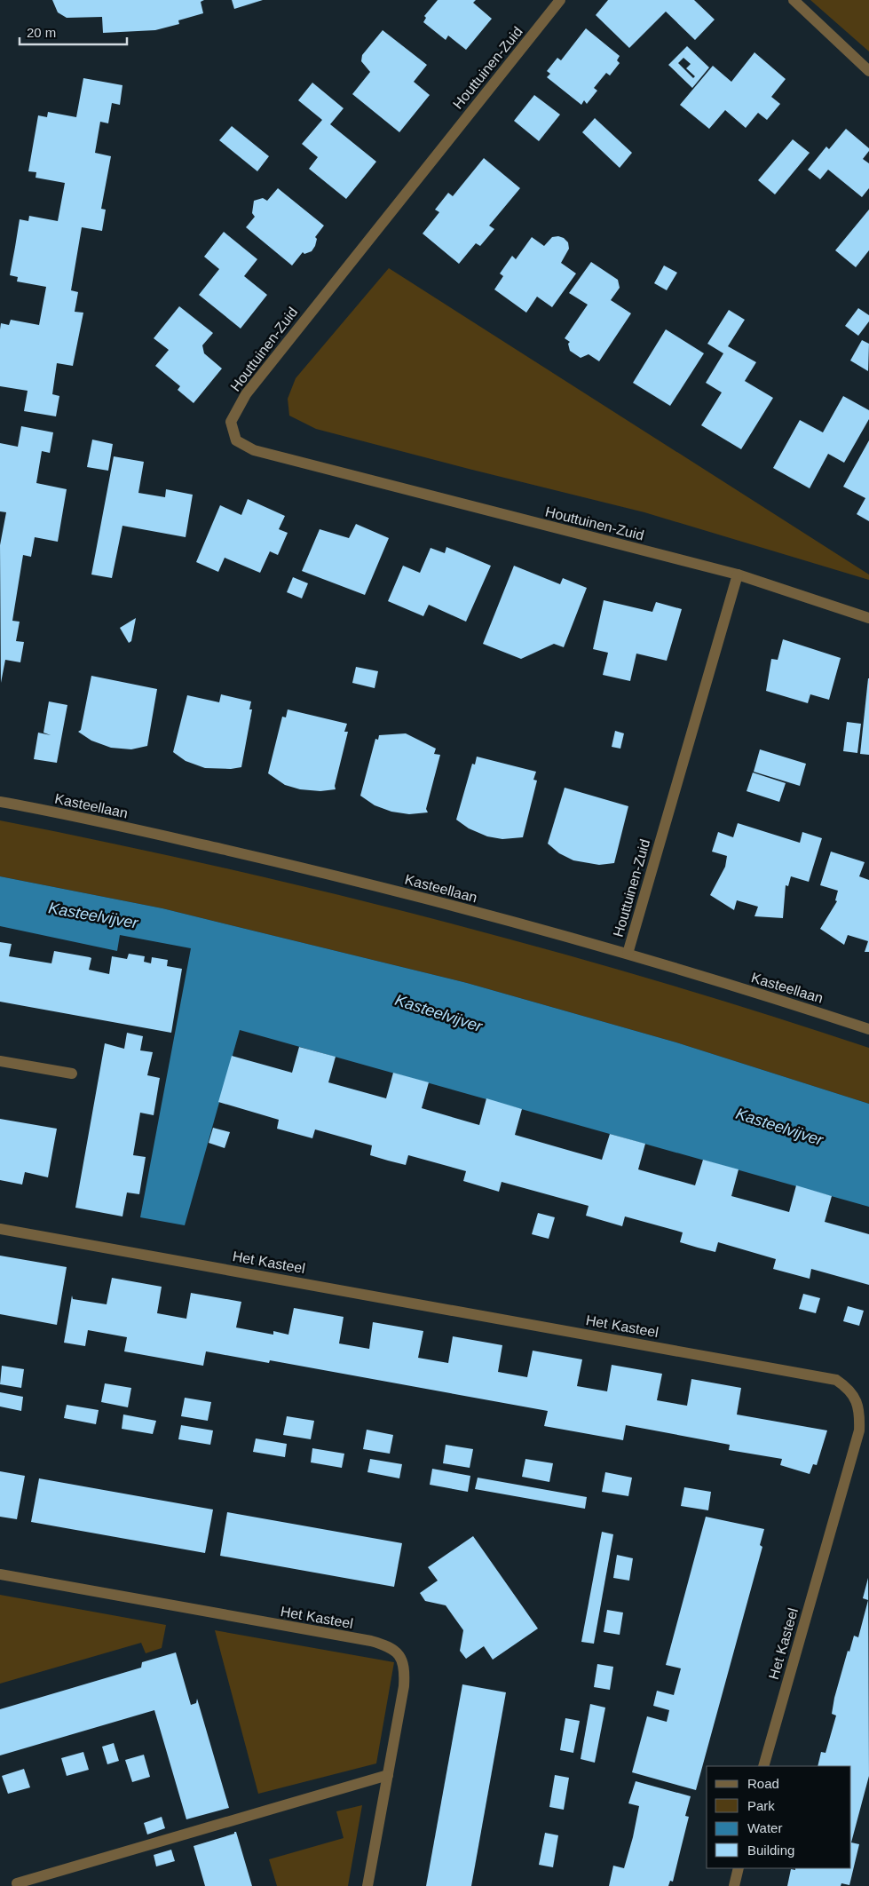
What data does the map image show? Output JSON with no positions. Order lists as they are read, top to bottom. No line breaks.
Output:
{"streets":{"street":["Houttuinen-Zuid","Kasteellaan","Het Kasteel"]},"crossings":[["Houttuinen-Zuid","Kasteellaan"]],"water":["Kasteelvijver"],"legend":["Road","Park","Water","Building"],"scale_bar":"20 m"}
